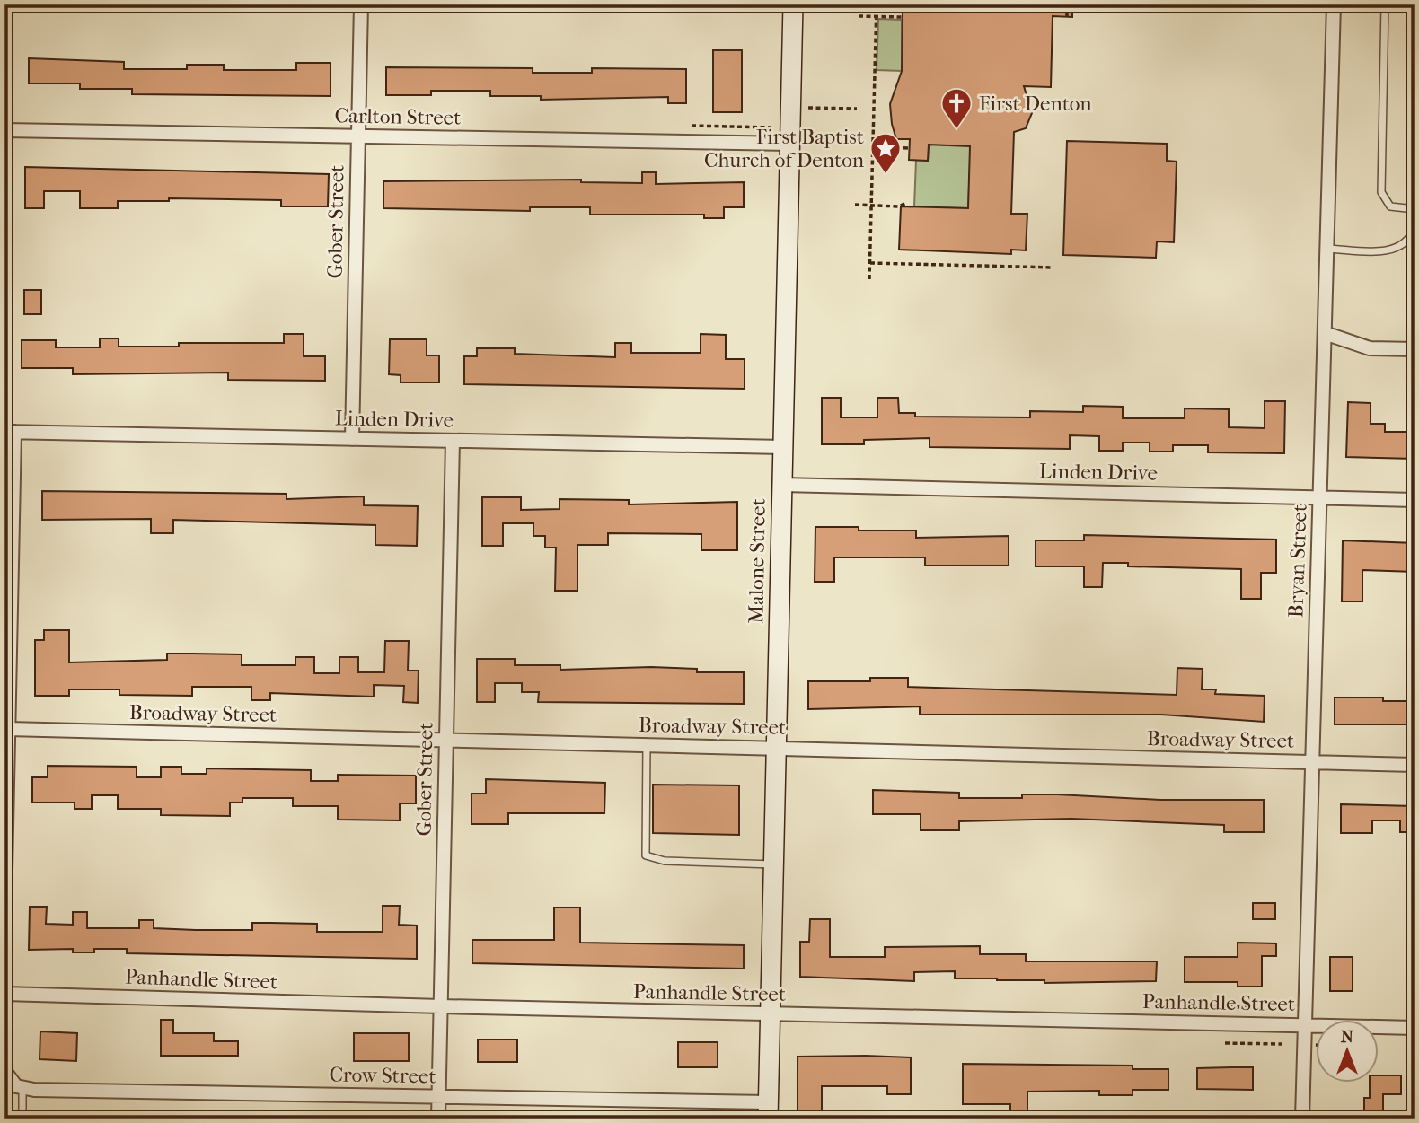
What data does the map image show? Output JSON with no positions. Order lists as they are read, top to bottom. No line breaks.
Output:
{"streets":{"street":["Carlton Street","Gober Street","Linden Drive","Malone Street","Bryan Street","Broadway Street","Panhandle Street","Crow Street"]},"crossings":[["Carlton Street","Gober Street"],["Carlton Street","Malone Street"],["Gober Street","Linden Drive"],["Gober Street","Broadway Street"],["Gober Street","Panhandle Street"],["Gober Street","Crow Street"],["Linden Drive","Malone Street"],["Linden Drive","Bryan Street"],["Malone Street","Broadway Street"],["Malone Street","Panhandle Street"],["Malone Street","Crow Street"],["Bryan Street","Broadway Street"],["Bryan Street","Panhandle Street"]],"places":{"church":["First Denton"],"place":["First Baptist Church of Denton"]},"north":"top"}
